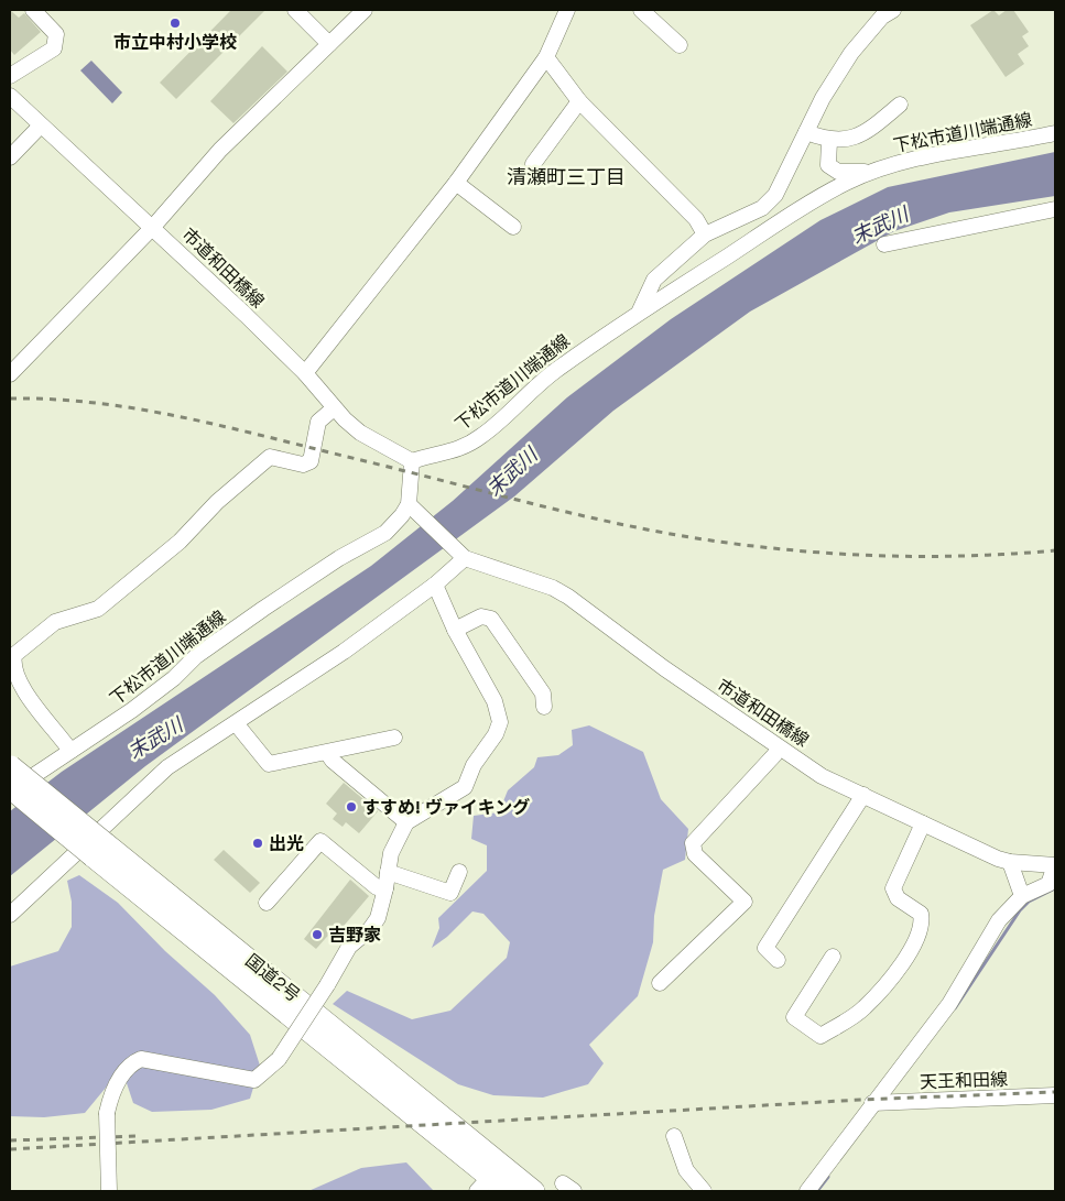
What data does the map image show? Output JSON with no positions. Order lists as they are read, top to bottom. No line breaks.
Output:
{"streets":{"highway":["国道2号"],"street":["下松市道川端通線","市道和田橋線","天王和田線"]},"crossings":[["下松市道川端通線","市道和田橋線"],["下松市道川端通線","国道2号"]],"districts":["清瀬町三丁目"],"water":["末武川"],"places":["市立中村小学校","すすめ! ヴァイキング","出光","吉野家"]}
